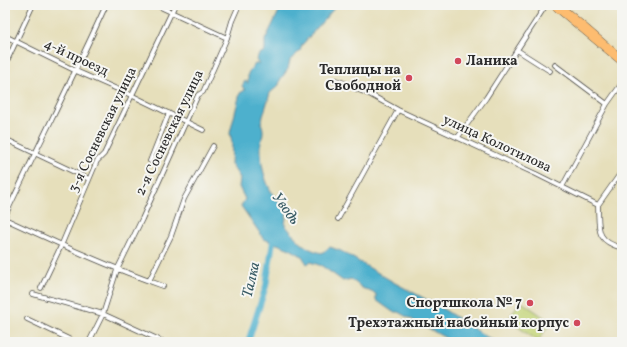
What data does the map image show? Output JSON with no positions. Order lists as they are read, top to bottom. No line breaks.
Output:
{"streets":{"street":["4-й проезд","3-я Сосневская улица","2-я Сосневская улица","улица Колотилова"]},"crossings":[["4-й проезд","3-я Сосневская улица"],["4-й проезд","2-я Сосневская улица"]],"water":["Уводь","Талка"],"places":["Ланика","Теплицы на Свободной","Спортшкола № 7","Трехэтажный набойный корпус"]}
